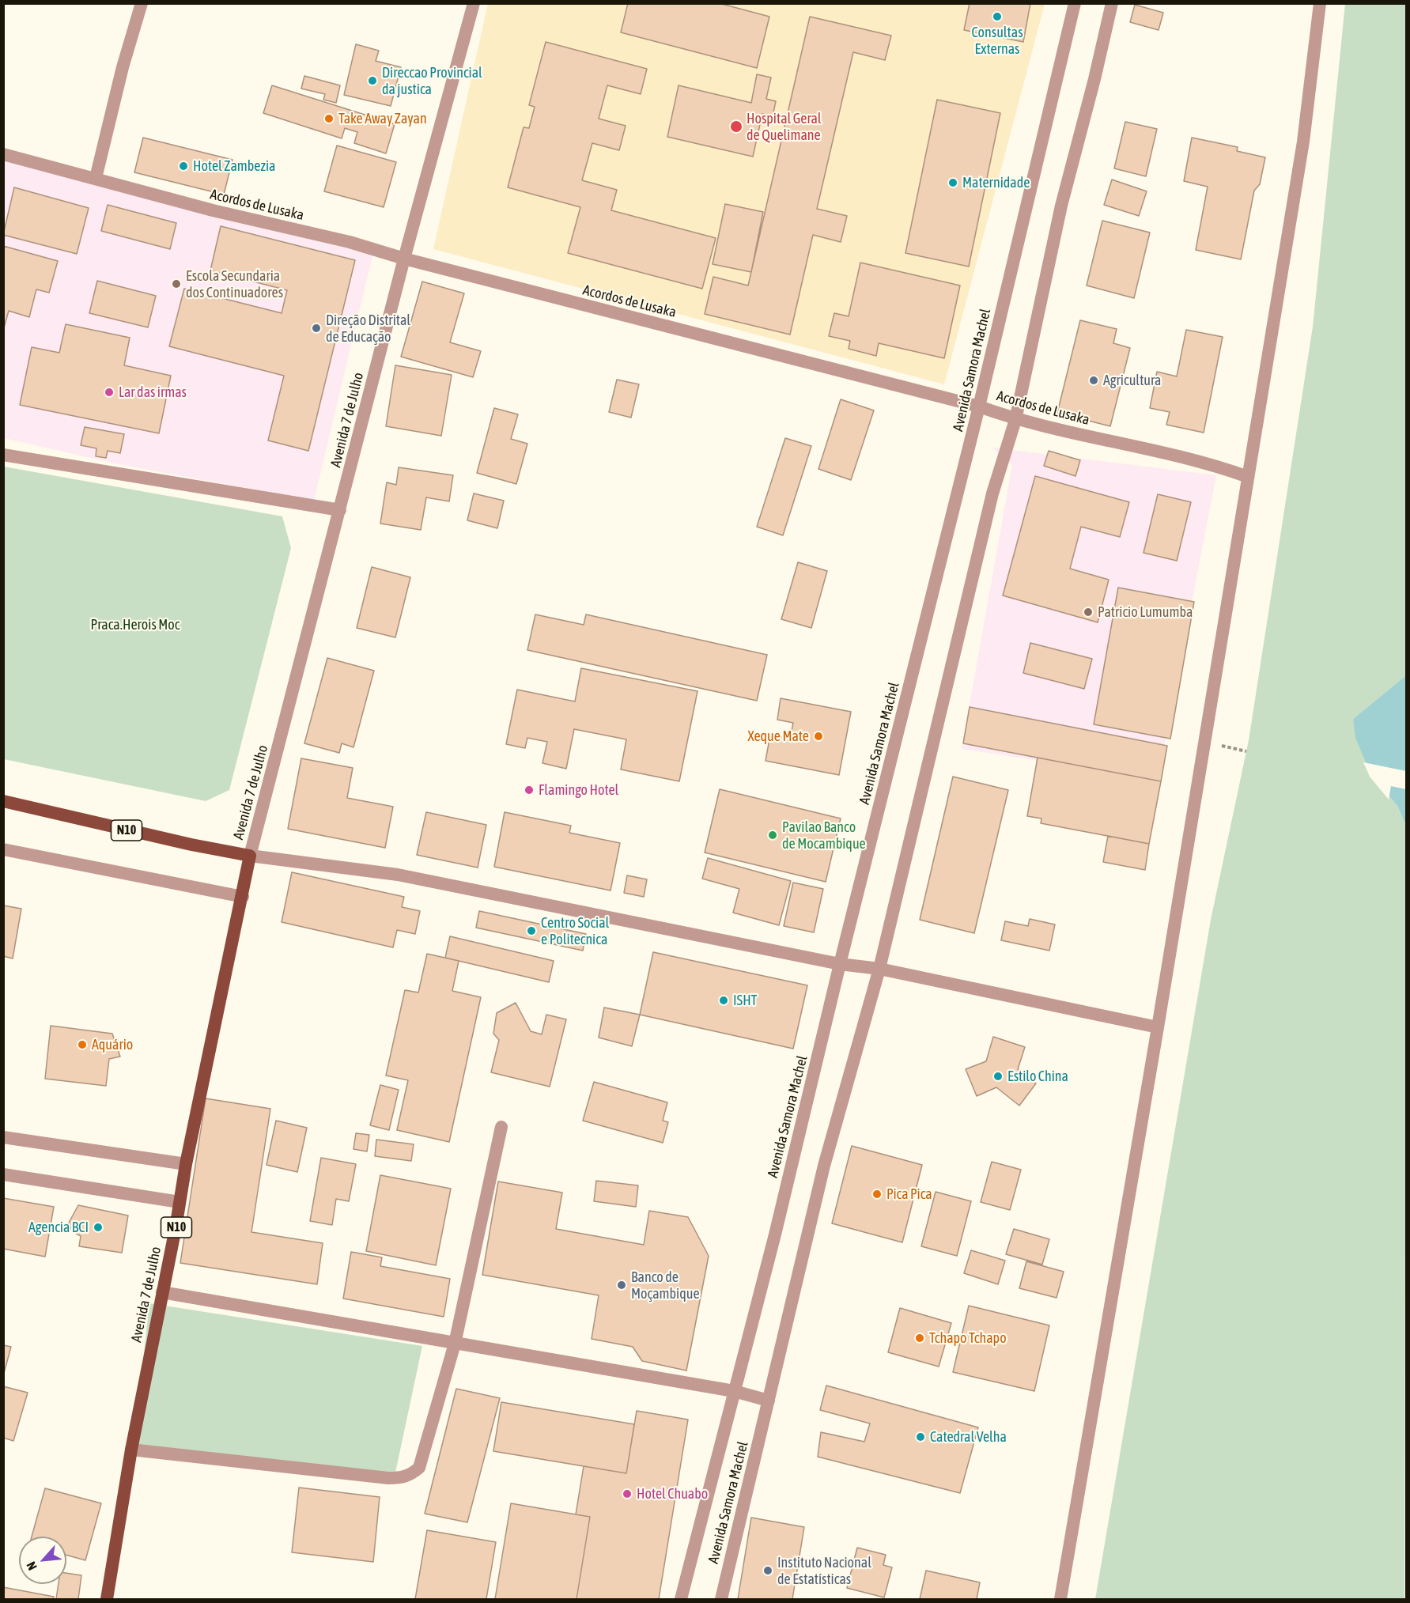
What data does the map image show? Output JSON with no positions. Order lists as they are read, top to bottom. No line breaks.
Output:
{"streets":{"main road":["Avenida 7 de Julho","N10"],"street":["Acordos de Lusaka","Avenida Samora Machel"]},"crossings":[["Acordos de Lusaka","Avenida Samora Machel"],["Acordos de Lusaka","Avenida 7 de Julho"],["Avenida 7 de Julho","N10"]],"parks":["Praca.Herois Moc"],"places":["Consultas Externas","Direccao Provincial da justica","Take Away Zayan","Hospital Geral de Quelimane","Hotel Zambezia","Maternidade","Escola Secundaria dos Continuadores","Direção Distrital de Educação","Agricultura","Lar das irmas","Patricio Lumumba","Xeque Mate","Flamingo Hotel","Pavilao Banco de Mocambique","Centro Social e Politecnica","ISHT","Aquário","Estilo China","Pica Pica","Agencia BCI","Banco de Moçambique","Tchapo Tchapo","Catedral Velha","Hotel Chuabo","Instituto Nacional de Estatísticas"],"north":"bottom left"}
